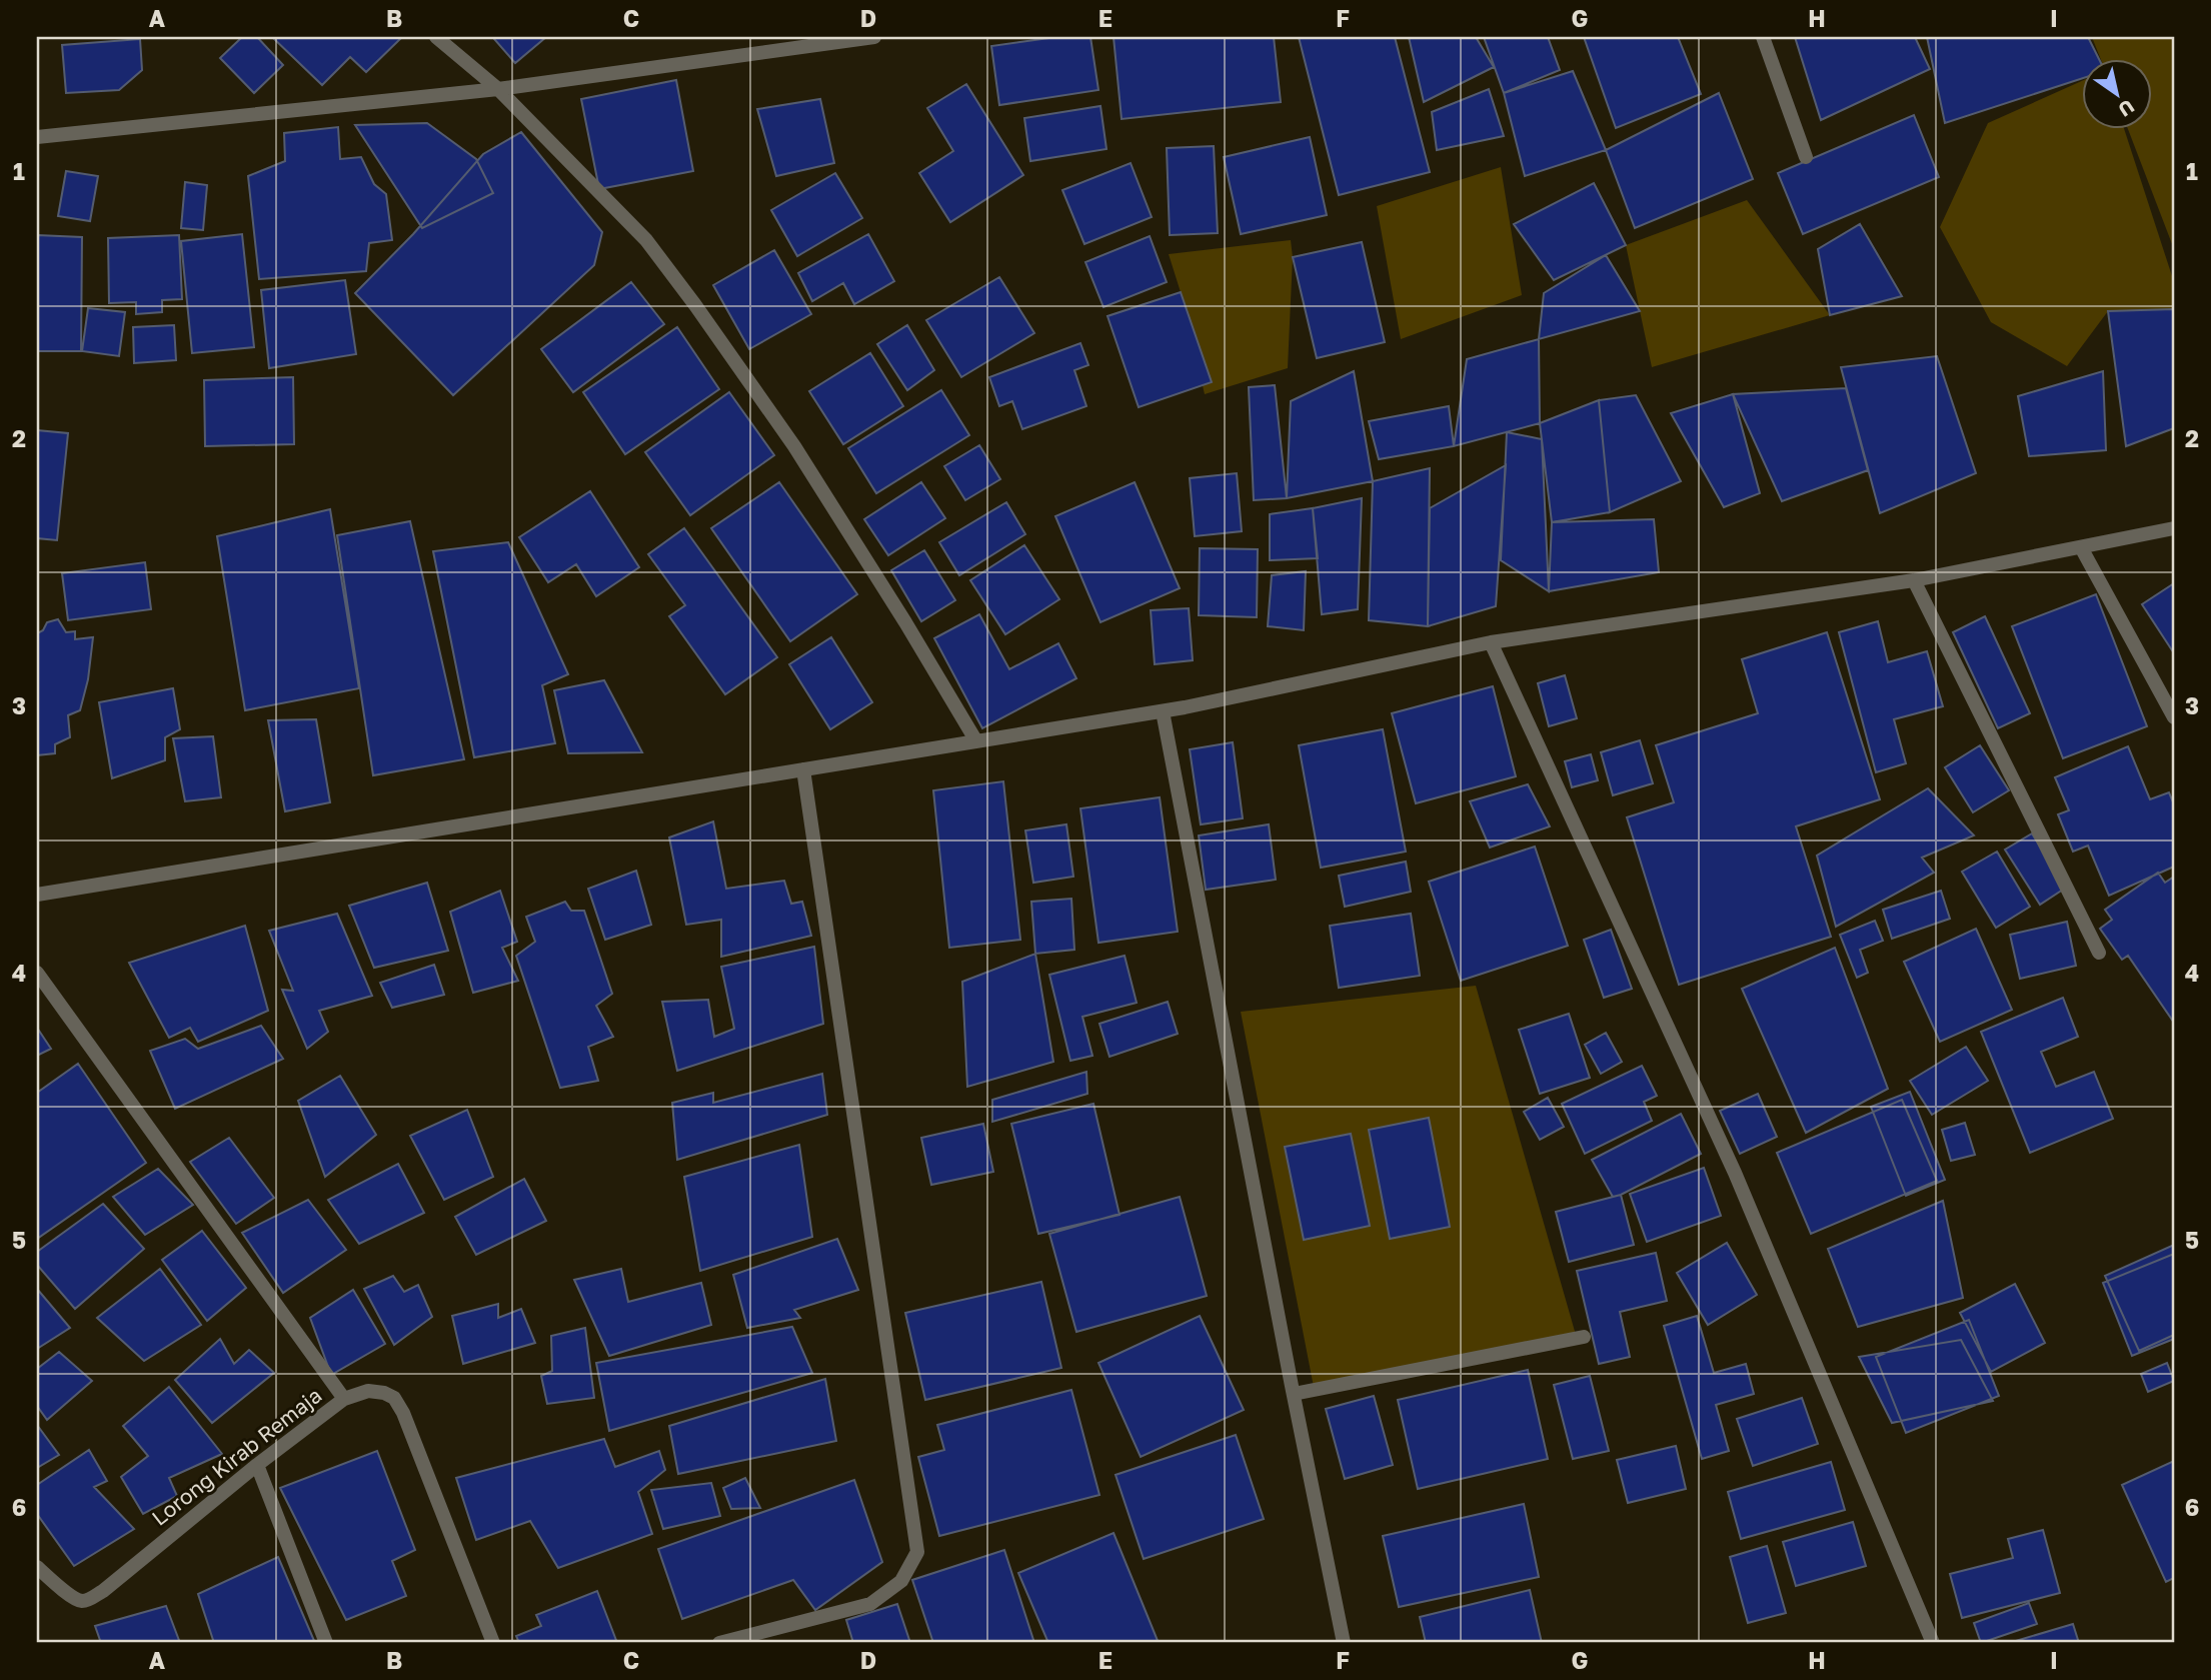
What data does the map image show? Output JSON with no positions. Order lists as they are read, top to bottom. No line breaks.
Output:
{"streets":{"street":["Lorong Kirab Remaja"]},"north":"bottom right","grid":{"columns":["A","B","C","D","E","F","G","H","I"],"rows":["1","2","3","4","5","6"]}}
